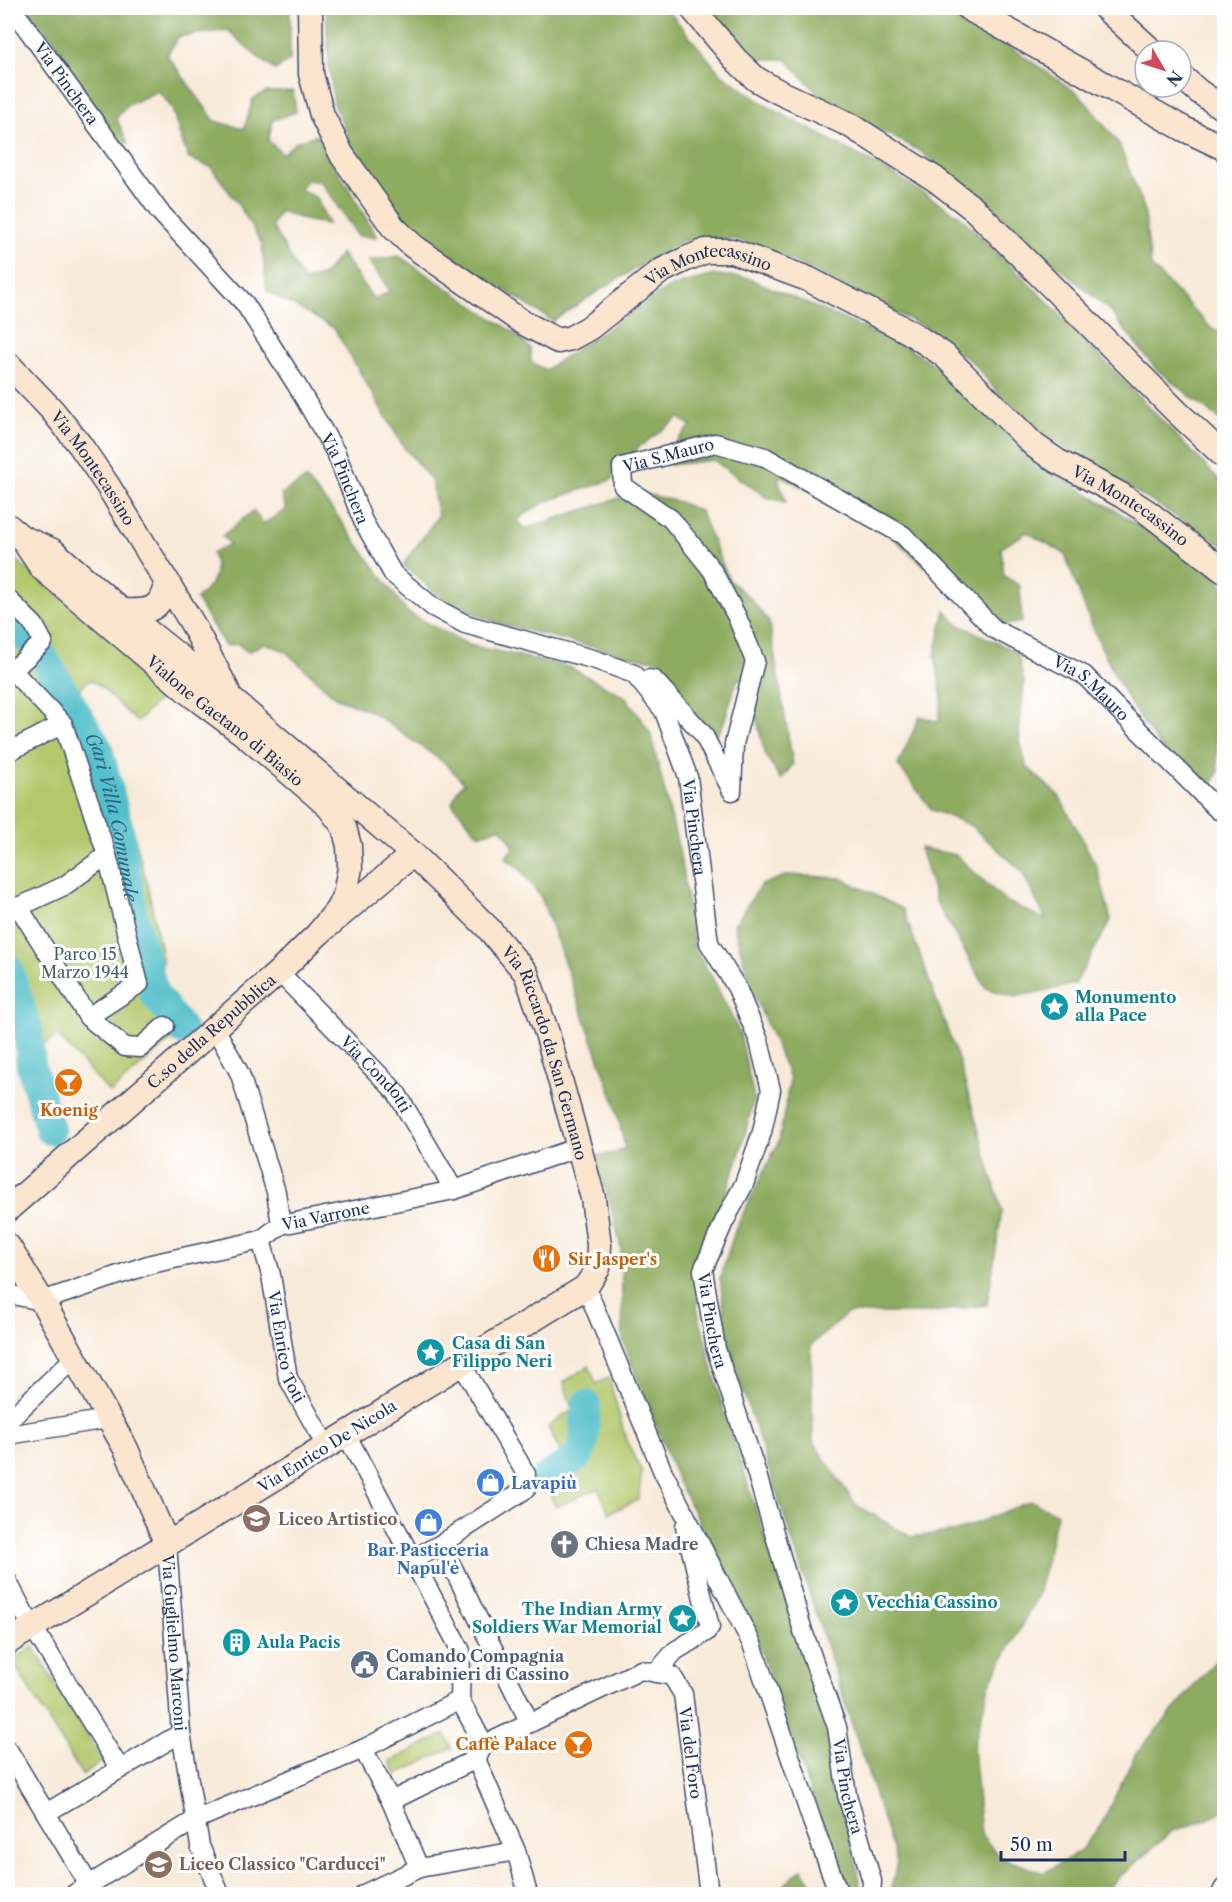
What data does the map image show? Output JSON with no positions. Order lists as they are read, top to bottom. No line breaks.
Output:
{"streets":{"street":["Via Pinchera","Via Montecassino","Via S.Mauro","Vialone Gaetano di Biasio","C.so della Repubblica","Via Riccardo da San Germano","Via Condotti","Via Varrone","Via Enrico Toti","Via Enrico De Nicola","Via Guglielmo Marconi","Via del Foro"]},"crossings":[["Via Pinchera","Via S.Mauro"],["Via Montecassino","Vialone Gaetano di Biasio"],["Vialone Gaetano di Biasio","C.so della Repubblica"],["Vialone Gaetano di Biasio","Via Riccardo da San Germano"],["C.so della Repubblica","Via Riccardo da San Germano"],["C.so della Repubblica","Via Condotti"],["Via Riccardo da San Germano","Via Varrone"],["Via Riccardo da San Germano","Via Enrico De Nicola"],["Via Condotti","Via Varrone"],["Via Varrone","Via Enrico Toti"],["Via Varrone","Via Guglielmo Marconi"],["Via Enrico Toti","Via Enrico De Nicola"],["Via Enrico De Nicola","Via Guglielmo Marconi"]],"water":["Gari Villa Comunale"],"parks":["Parco 15 Marzo 1944"],"places":{"place":["Monumento alla Pace","Casa di San Filippo Neri","Vecchia Cassino","The Indian Army Soldiers War Memorial"],"bar":["Koenig","Caffè Palace"],"restaurant":["Sir Jasper's"],"shop":["Lavapiù","Bar Pasticceria Napul'è"],"school or university":["Liceo Artistico","Liceo Classico \"Carducci\""],"church":["Chiesa Madre"],"building":["Aula Pacis"],"public building":["Comando Compagnia Carabinieri di Cassino"]},"scale_bar":"50 m","north":"bottom right"}
